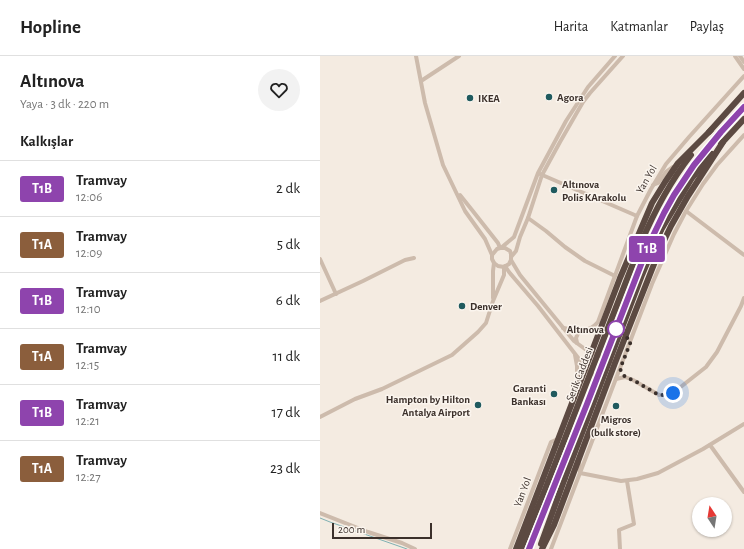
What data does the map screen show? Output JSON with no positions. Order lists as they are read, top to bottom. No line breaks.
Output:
{"streets":{"highway":["Serik Caddesi"],"street":["Yan Yol"]},"places":["Agora","IKEA","Altınova Polis KArakolu","Denver","Altınova","Garanti Bankası","Hampton by Hilton Antalya Airport","Migros (bulk store)"],"lines":["tram line T1B"],"scale_bar":"200 m","north":"top","page":{"header":"Hopline","nav":["Harita","Katmanlar","Paylaş"],"heading":[["Altınova","Yaya · 3 dk · 220 m"],"Kalkışlar"],"on_map":"T1B","list":[{"mark":"T1B","name":"Tramvay","note":"12:06","value":"2 dk"},{"mark":"T1A","name":"Tramvay","note":"12:09","value":"5 dk"},{"mark":"T1B","name":"Tramvay","note":"12:10","value":"6 dk"},{"mark":"T1A","name":"Tramvay","note":"12:15","value":"11 dk"},{"mark":"T1B","name":"Tramvay","note":"12:21","value":"17 dk"},{"mark":"T1A","name":"Tramvay","note":"12:27","value":"23 dk"}],"scale":"200 m"}}
